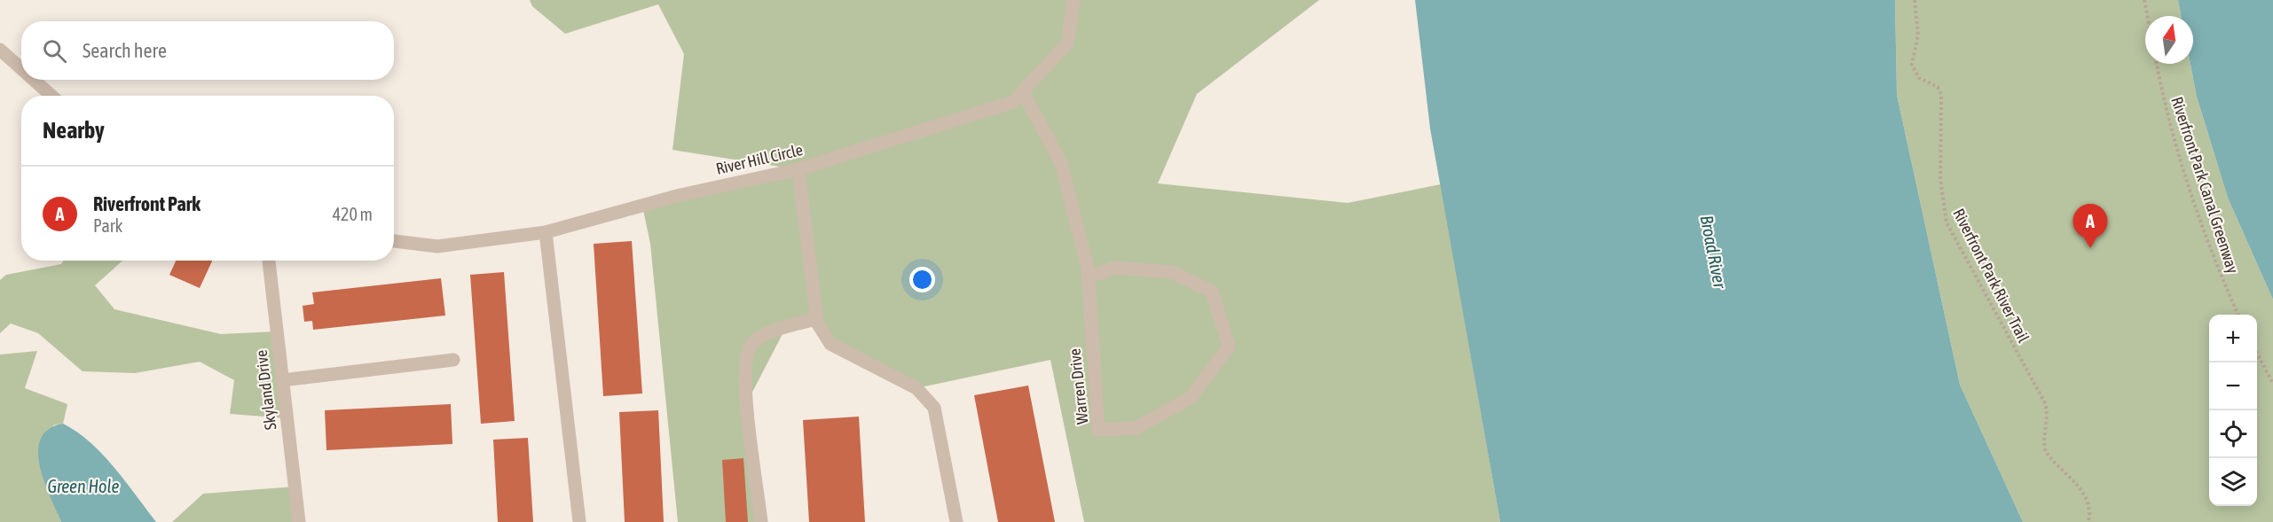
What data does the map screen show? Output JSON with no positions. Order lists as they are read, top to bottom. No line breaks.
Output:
{"streets":{"street":["River Hill Circle","Warren Drive","Skyland Drive"],"path":["Riverfront Park Canal Greenway","Riverfront Park River Trail"]},"crossings":[["River Hill Circle","Warren Drive"]],"water":["Broad River","Green Hole"],"north":"top","page":{"search":"Search here","heading":"Nearby","list":[{"mark":"A","name":"Riverfront Park","note":"Park","value":"420 m"}],"pins":"A","map_buttons":["+","−"]}}
